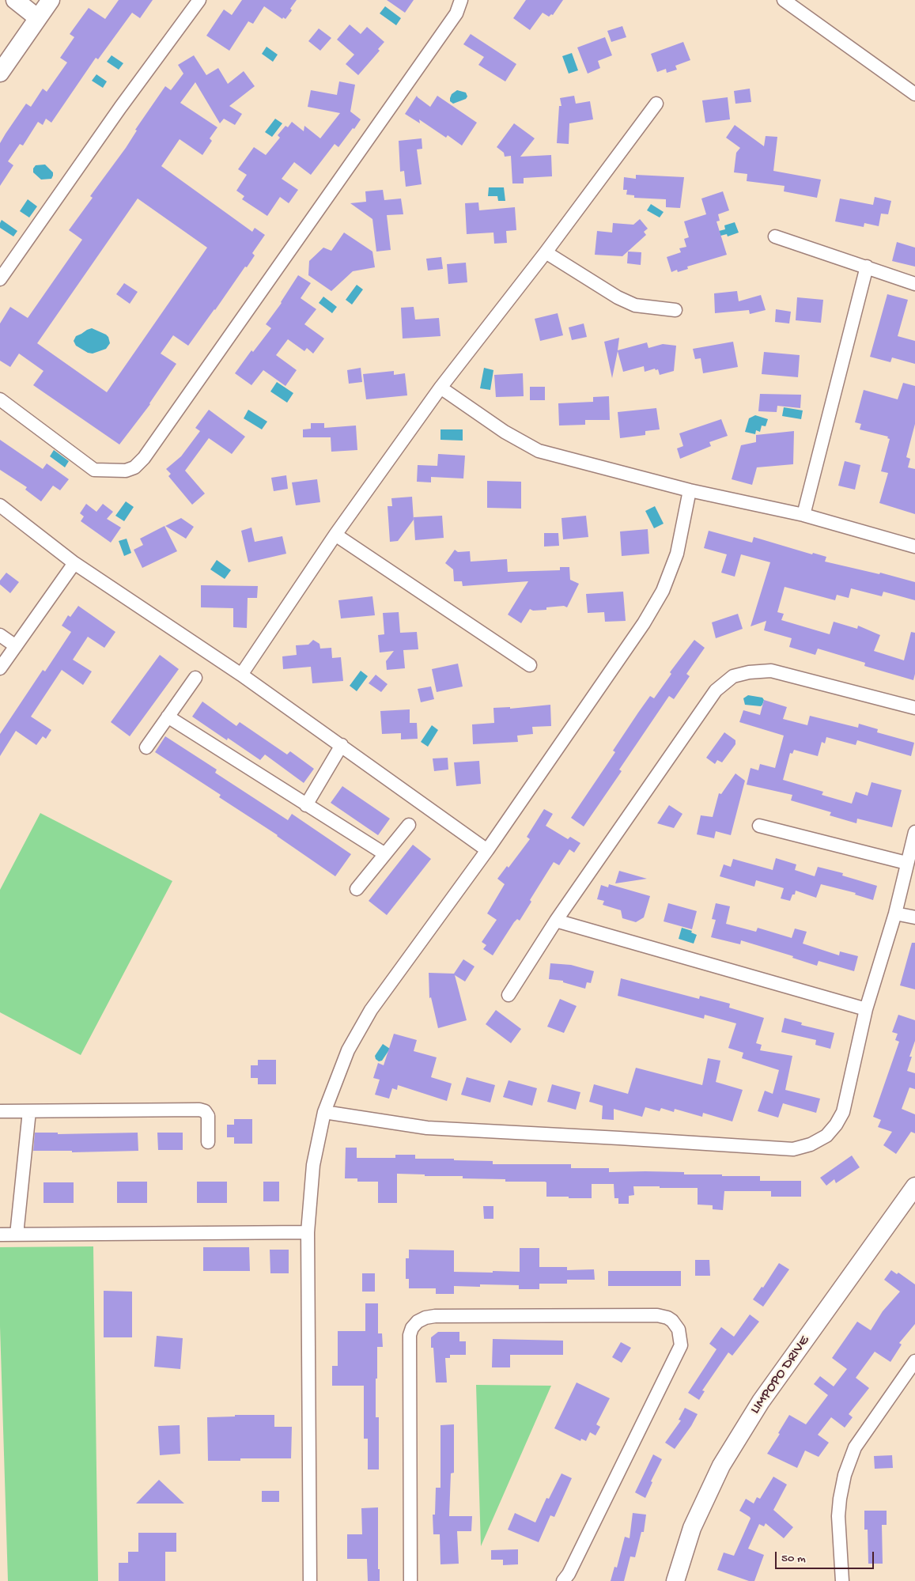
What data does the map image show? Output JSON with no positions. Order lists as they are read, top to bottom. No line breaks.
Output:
{"streets":{"street":["LIMPOPO DRIVE"]},"scale_bar":"50 m"}
